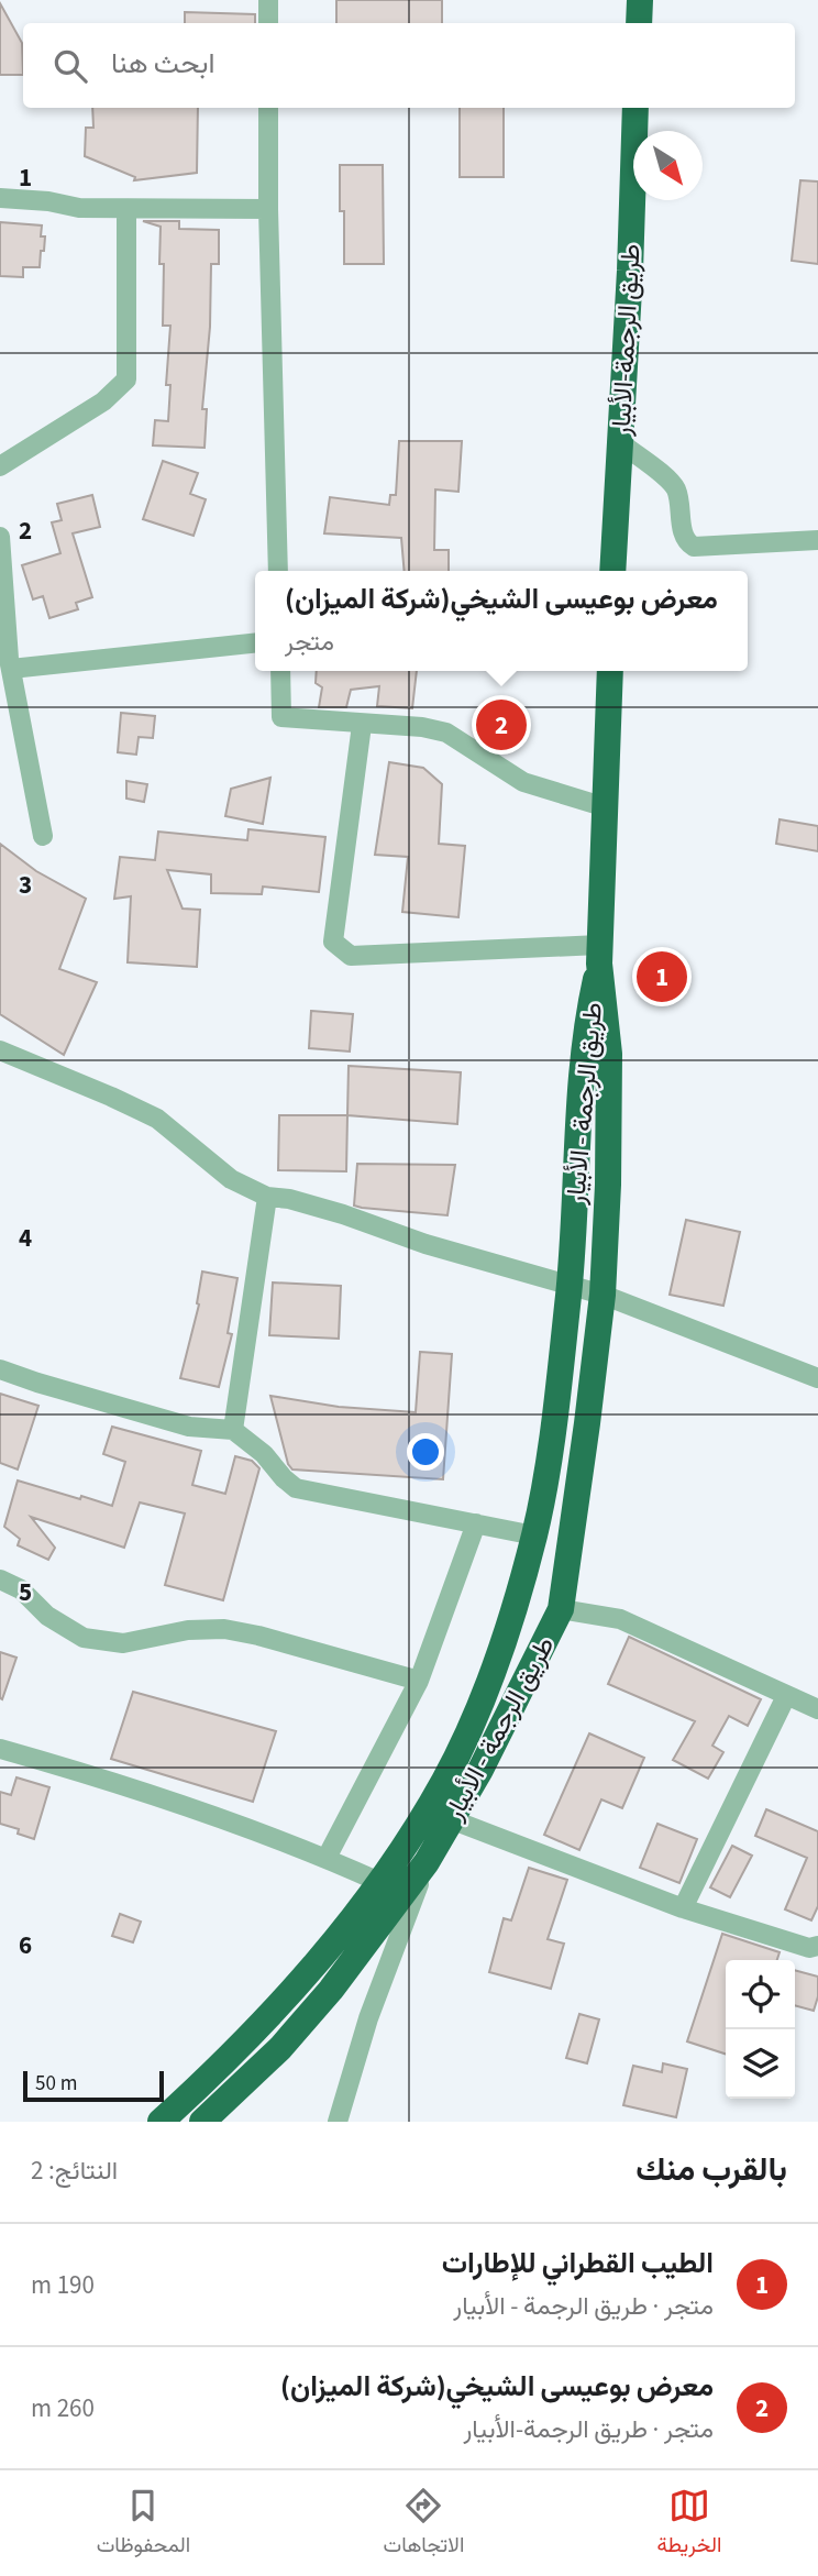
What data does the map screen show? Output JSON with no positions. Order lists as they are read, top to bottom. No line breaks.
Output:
{"streets":{"highway":["طريق الرجمة-الأبيار","طريق الرجمة - الأبيار"]},"scale_bar":"50 m","north":"bottom right","page":{"search":"ابحث هنا","popup":["معرض بوعيسى الشيخي(شركة الميزان)","متجر"],"pins":["2","1"],"scale":"50 m","heading":["بالقرب منك","النتائج: 2"],"list":[{"mark":"1","name":"الطيب القطراني للإطارات","note":"متجر · طريق الرجمة - الأبيار","value":"190 m"},{"mark":"2","name":"معرض بوعيسى الشيخي(شركة الميزان)","note":"متجر · طريق الرجمة-الأبيار","value":"260 m"}],"nav":["الخريطة","الاتجاهات","المحفوظات"]},"grid":{"rows":["1","2","3","4","5","6"]}}
